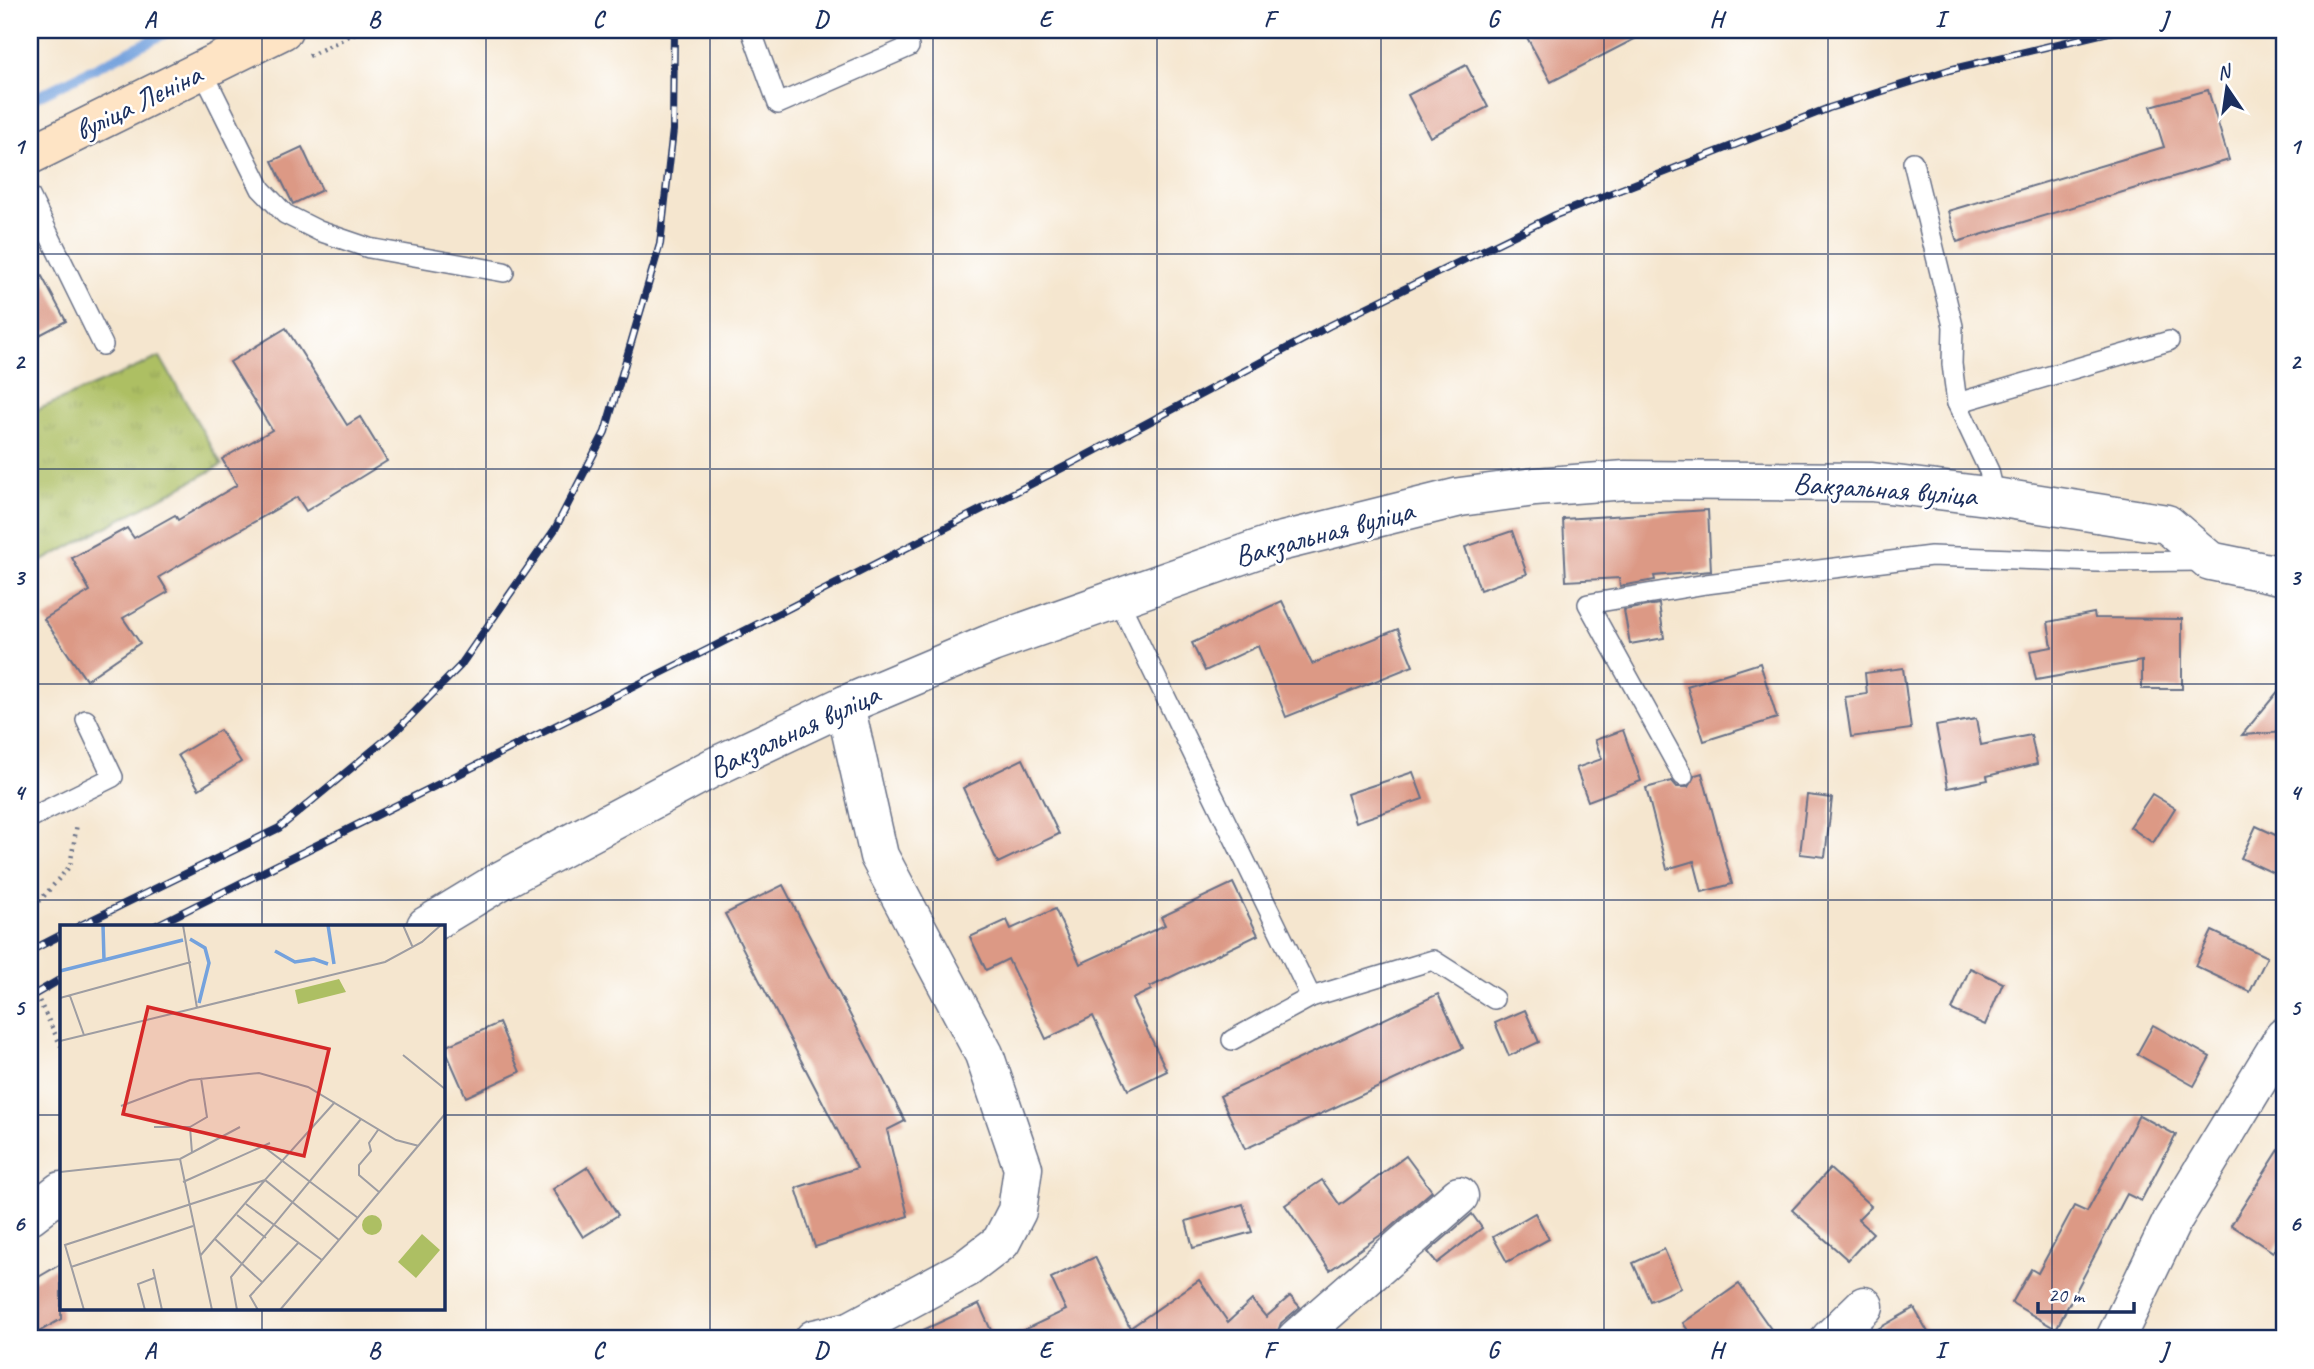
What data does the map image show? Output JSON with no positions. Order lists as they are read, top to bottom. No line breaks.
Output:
{"streets":{"main road":["вуліца Леніна"],"street":["Вакзальная вуліца"]},"scale_bar":"20 m","north":"top","grid":{"columns":["A","B","C","D","E","F","G","H","I","J"],"rows":["1","2","3","4","5","6"]}}
